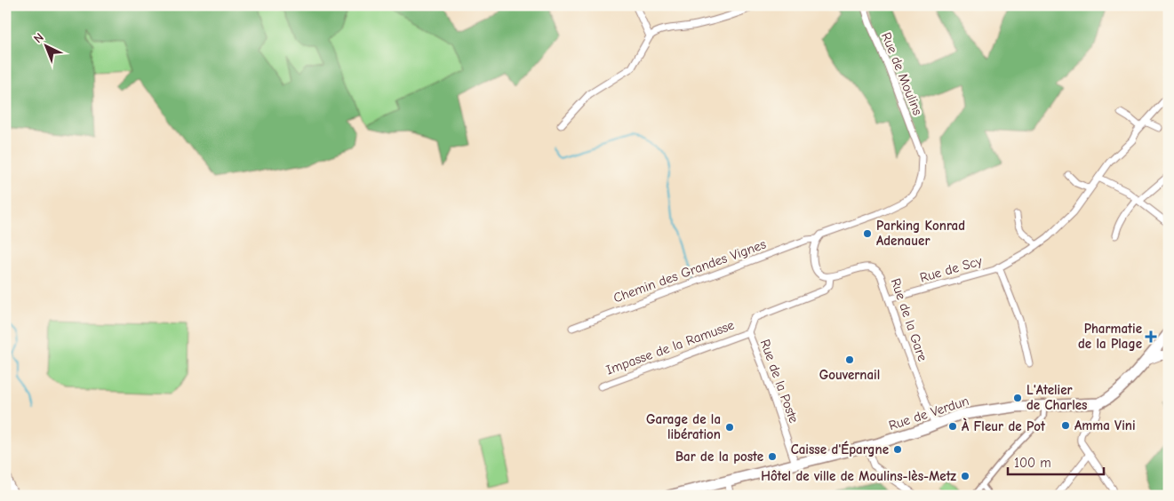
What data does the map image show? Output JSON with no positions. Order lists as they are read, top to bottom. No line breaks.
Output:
{"streets":{"main road":["Rue de Verdun"],"street":["Rue de Moulins","Rue de Scy","Chemin des Grandes Vignes","Rue de la Gare","Impasse de la Ramusse","Rue de la Poste"]},"crossings":[["Rue de Moulins","Chemin des Grandes Vignes"],["Rue de Scy","Rue de la Gare"],["Rue de la Gare","Rue de Verdun"],["Impasse de la Ramusse","Rue de la Poste"],["Rue de la Poste","Rue de Verdun"]],"places":{"other":["Parking Konrad Adenauer","Gouvernail","L'Atelier de Charles","Amma Vini","À Fleur de Pot","Garage de la libération","Caisse d'Épargne","Bar de la poste","Hôtel de ville de Moulins-lès-Metz"],"health":["Pharmatie de la Plage"]},"scale_bar":"100 m","north":"top left"}
